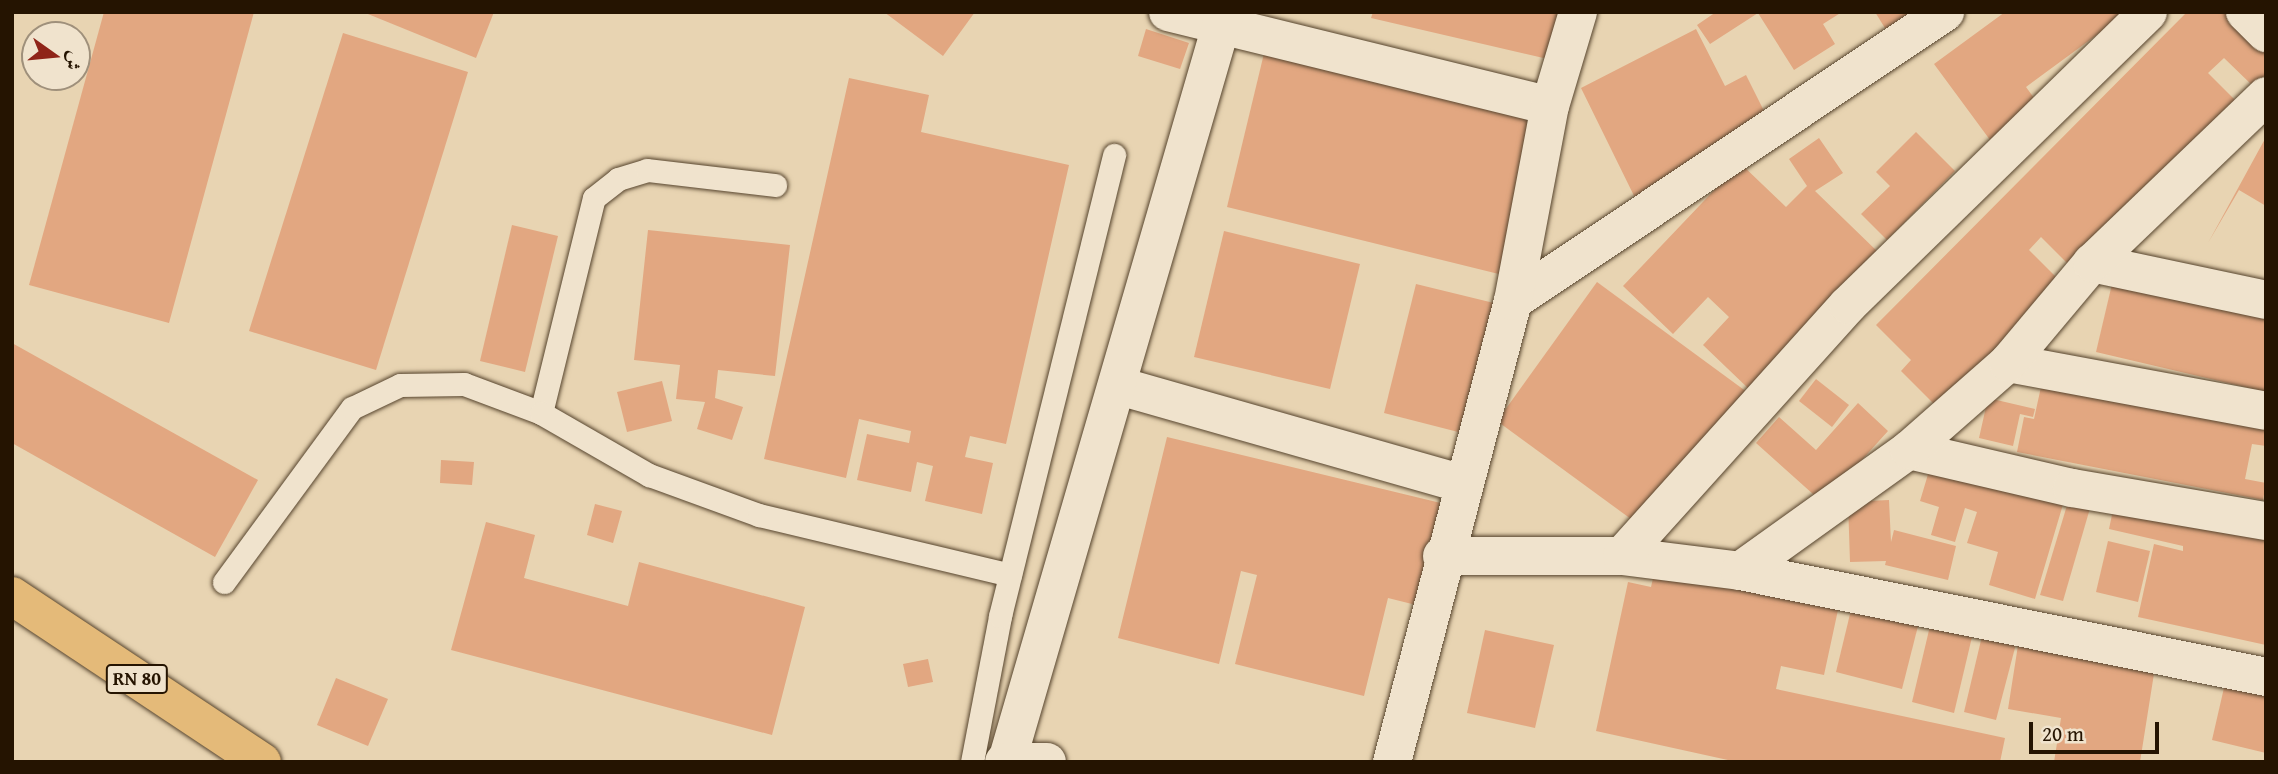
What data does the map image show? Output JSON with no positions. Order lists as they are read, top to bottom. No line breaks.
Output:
{"streets":{"main road":["RN 80"]},"scale_bar":"20 m","north":"right"}
